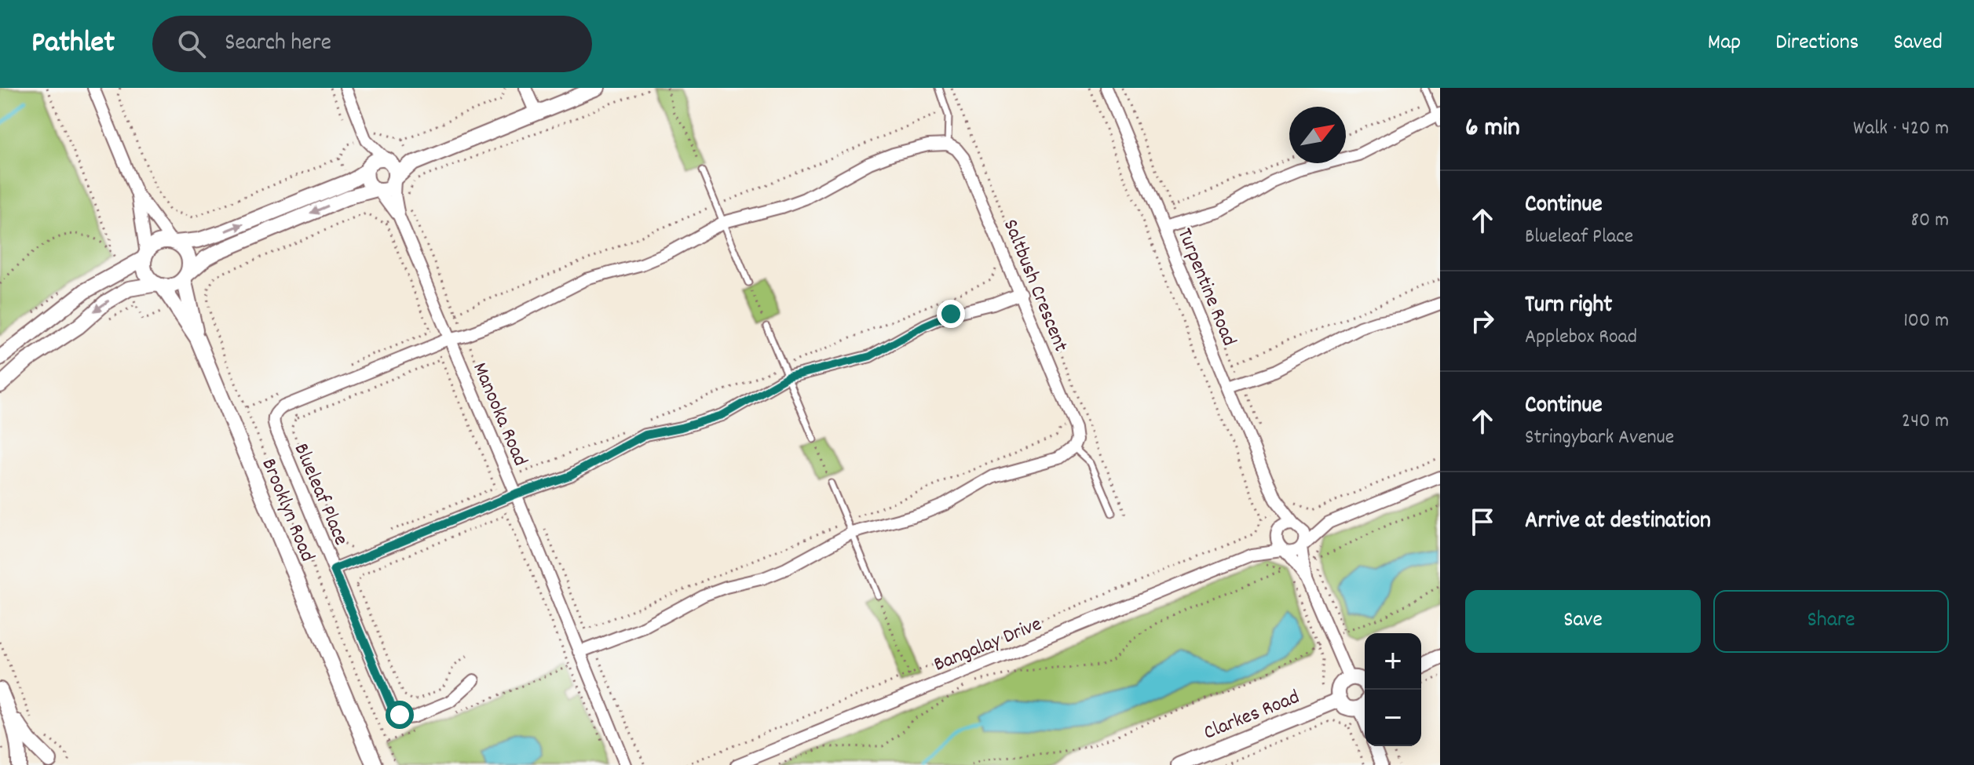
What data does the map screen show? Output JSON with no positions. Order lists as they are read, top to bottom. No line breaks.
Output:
{"streets":{"street":["Saltbush Crescent","Turpentine Road","Manooka Road","Blueleaf Place","Brooklyn Road","Bangalay Drive","Clarkes Road"]},"crossings":[["Turpentine Road","Bangalay Drive"],["Manooka Road","Blueleaf Place"]],"north":"top right","page":{"header":"Pathlet","search":"Search here","nav":["Map","Directions","Saved"],"heading":["6 min","Walk · 420 m"],"list":[["Continue","Blueleaf Place","80 m"],["Turn right","Applebox Road","100 m"],["Continue","Stringybark Avenue","240 m"],"Arrive at destination"],"buttons":["Save","Share"],"map_buttons":["+","−"]}}
